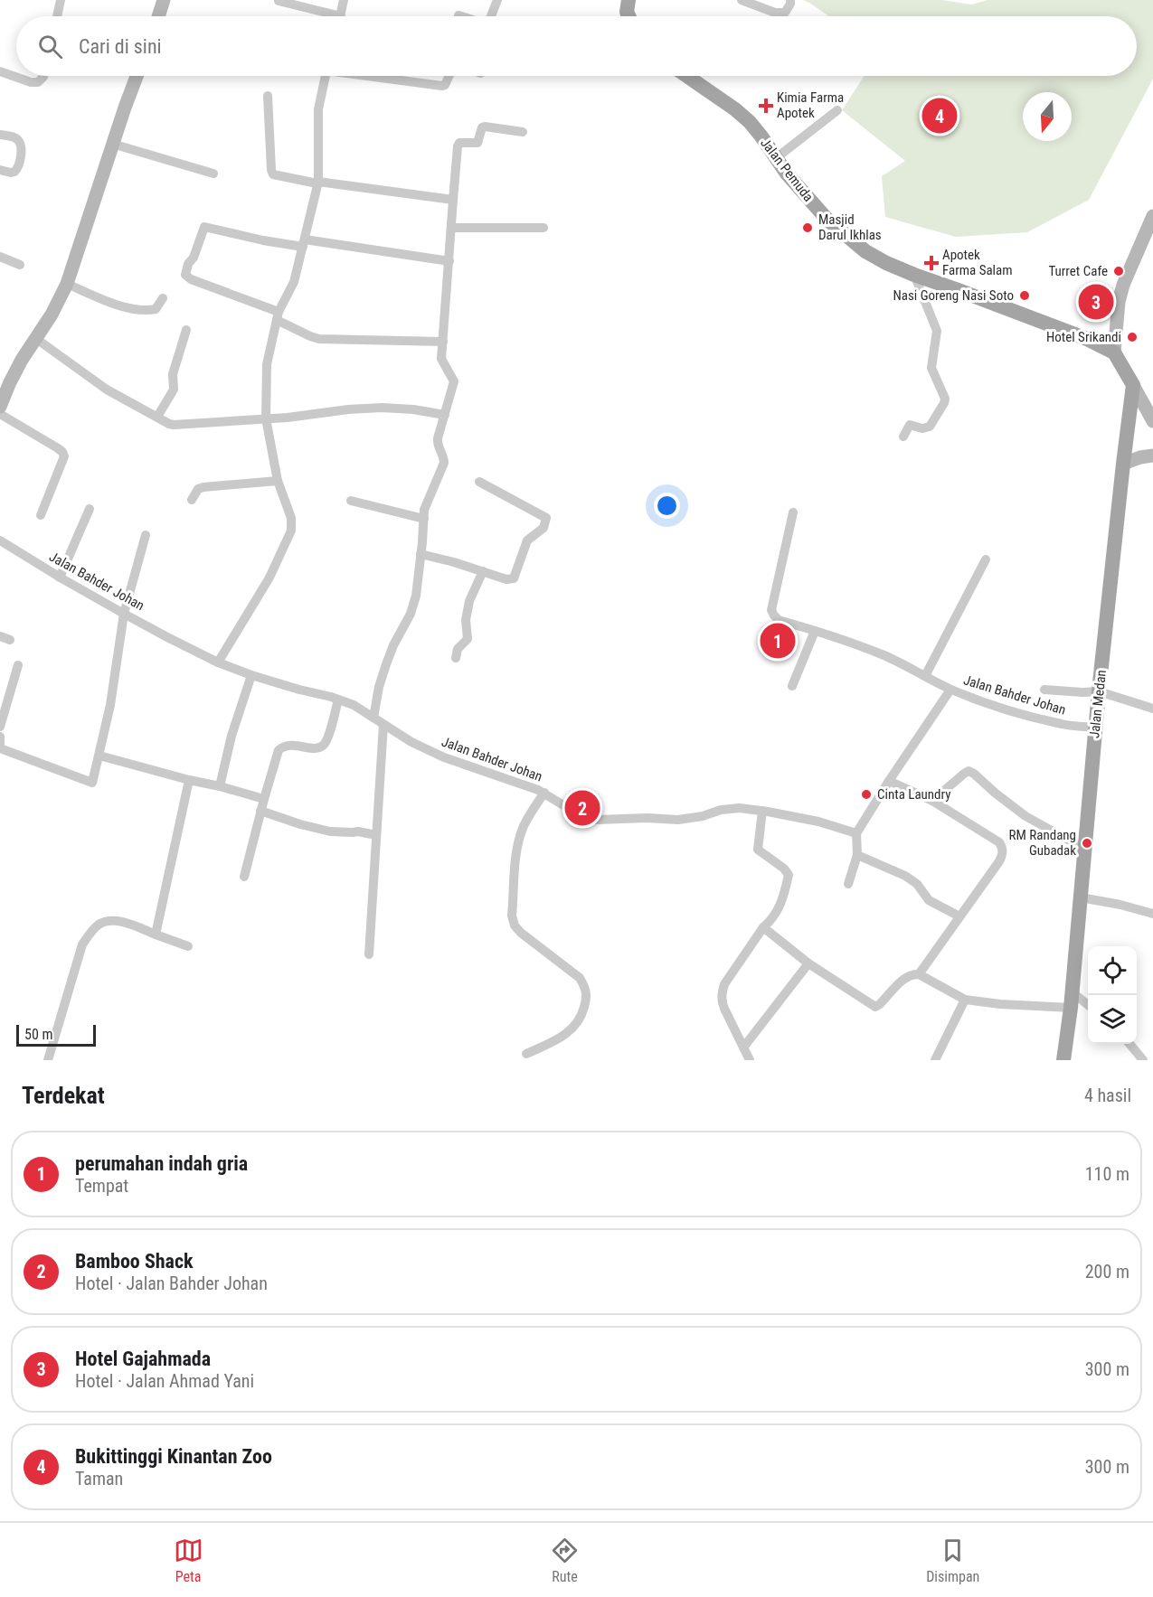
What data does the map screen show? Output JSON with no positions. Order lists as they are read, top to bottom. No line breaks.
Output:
{"streets":{"main road":["Jalan Pemuda","Jalan Medan"],"street":["Jalan Bahder Johan"]},"crossings":[["Jalan Bahder Johan","Jalan Medan"]],"places":{"health":["Kimia Farma Apotek","Apotek Farma Salam"],"other":["Masjid Darul Ikhlas","Turret Cafe","Nasi Goreng Nasi Soto","Hotel Srikandi","Cinta Laundry","RM Randang Gubadak"]},"scale_bar":"50 m","north":"bottom","page":{"search":"Cari di sini","pins":["4","3","1","2"],"scale":"50 m","heading":["Terdekat","4 hasil"],"list":[{"mark":"1","name":"perumahan indah gria","note":"Tempat","value":"110 m"},{"mark":"2","name":"Bamboo Shack","note":"Hotel · Jalan Bahder Johan","value":"200 m"},{"mark":"3","name":"Hotel Gajahmada","note":"Hotel · Jalan Ahmad Yani","value":"300 m"},{"mark":"4","name":"Bukittinggi Kinantan Zoo","note":"Taman","value":"300 m"}],"nav":["Peta","Rute","Disimpan"]}}
